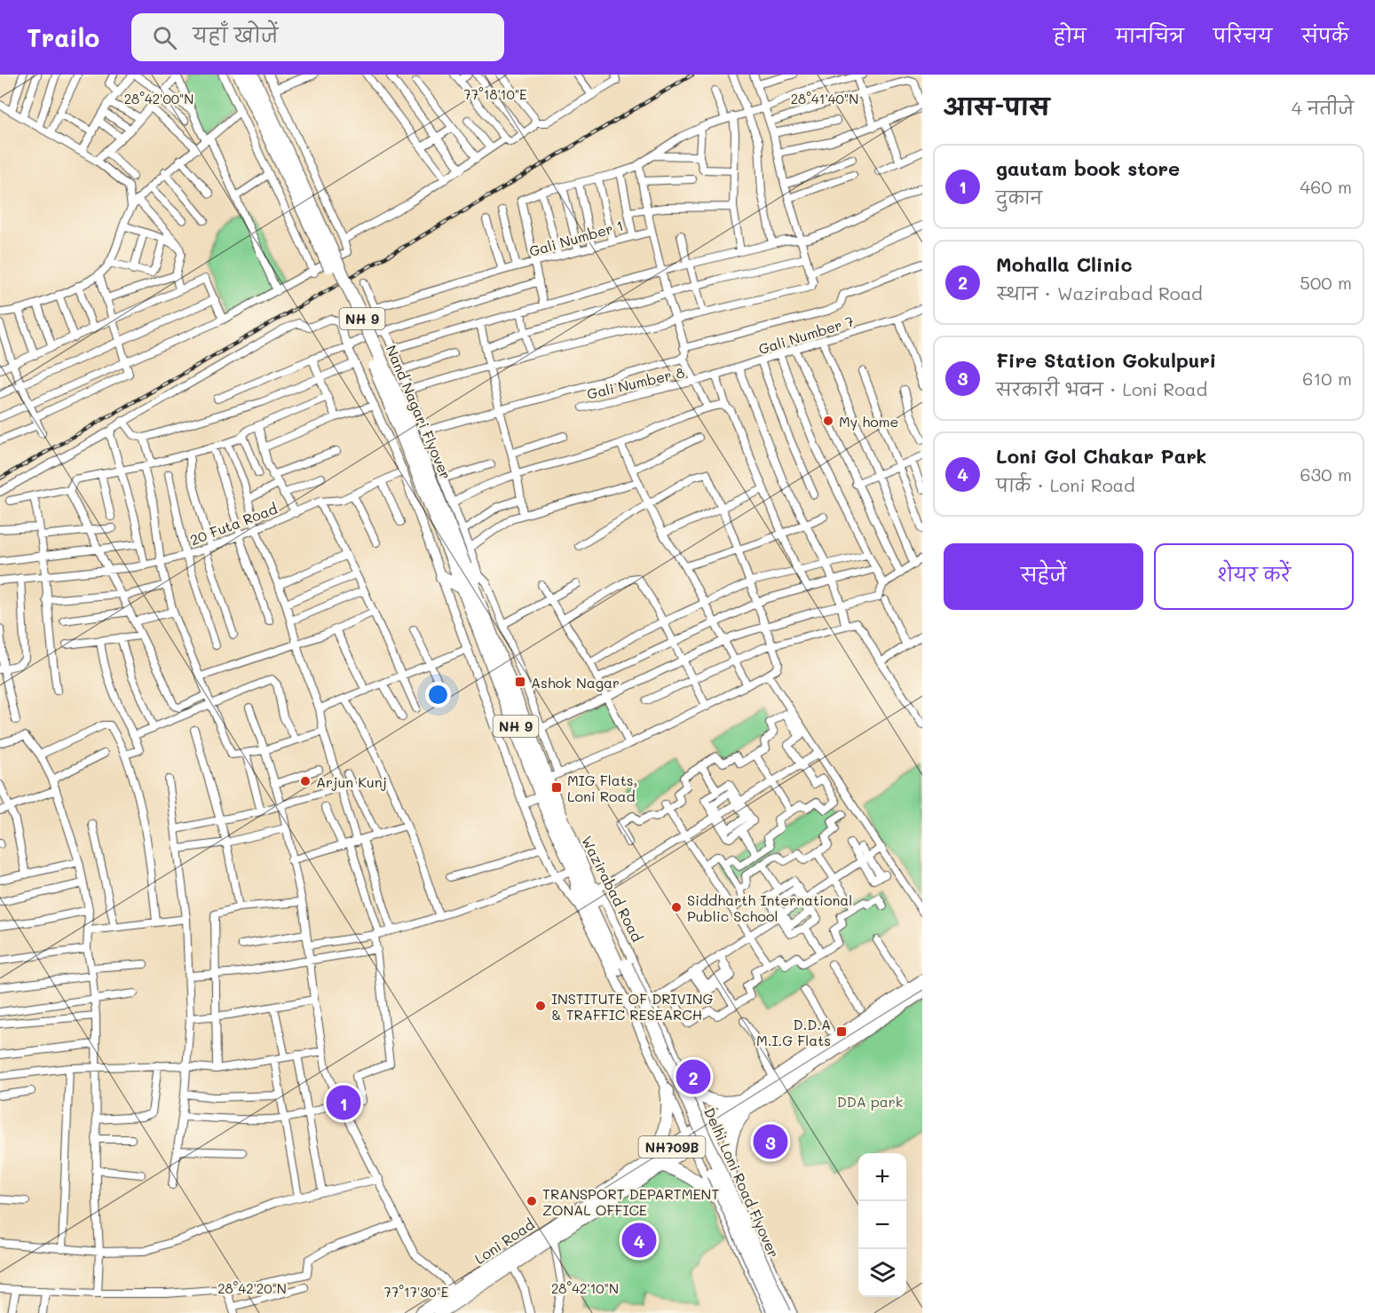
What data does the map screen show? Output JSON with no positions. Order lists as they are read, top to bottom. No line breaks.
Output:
{"streets":{"highway":["NH 9","Nand Nagari Flyover","Wazirabad Road","NH709B","Delhi Loni Road Flyover","Loni Road"],"street":["Gali Number 1","Gali Number 7","Gali Number 8","20 Futa Road"]},"crossings":[["Gali Number 7","Gali Number 8"],["Nand Nagari Flyover","Wazirabad Road"],["Wazirabad Road","Delhi Loni Road Flyover"],["Wazirabad Road","Loni Road"]],"parks":["DDA park"],"places":{"other":["My home","Arjun Kunj","Siddharth International Public School","INSTITUTE OF DRIVING & TRAFFIC RESEARCH","TRANSPORT DEPARTMENT ZONAL OFFICE"],"transit":["Ashok Nagar","MIG Flats, Loni Road","D.D.A M.I.G Flats"]},"page":{"header":"Trailo","search":"यहाँ खोजें","nav":["होम","मानचित्र","परिचय","संपर्क"],"heading":["आस-पास","4 नतीजे"],"list":[{"mark":"1","name":"gautam book store","note":"दुकान","value":"460 m"},{"mark":"2","name":"Mohalla Clinic","note":"स्थान · Wazirabad Road","value":"500 m"},{"mark":"3","name":"Fire Station Gokulpuri","note":"सरकारी भवन · Loni Road","value":"610 m"},{"mark":"4","name":"Loni Gol Chakar Park","note":"पार्क · Loni Road","value":"630 m"}],"buttons":["सहेजें","शेयर करें"],"pins":["2","1","3","4"],"map_buttons":["+","−"]},"coordinates":["77°18'10\"E","28°42'00\"N","28°41'40\"N","28°42'20\"N","28°42'10\"N","77°17'30\"E"]}
